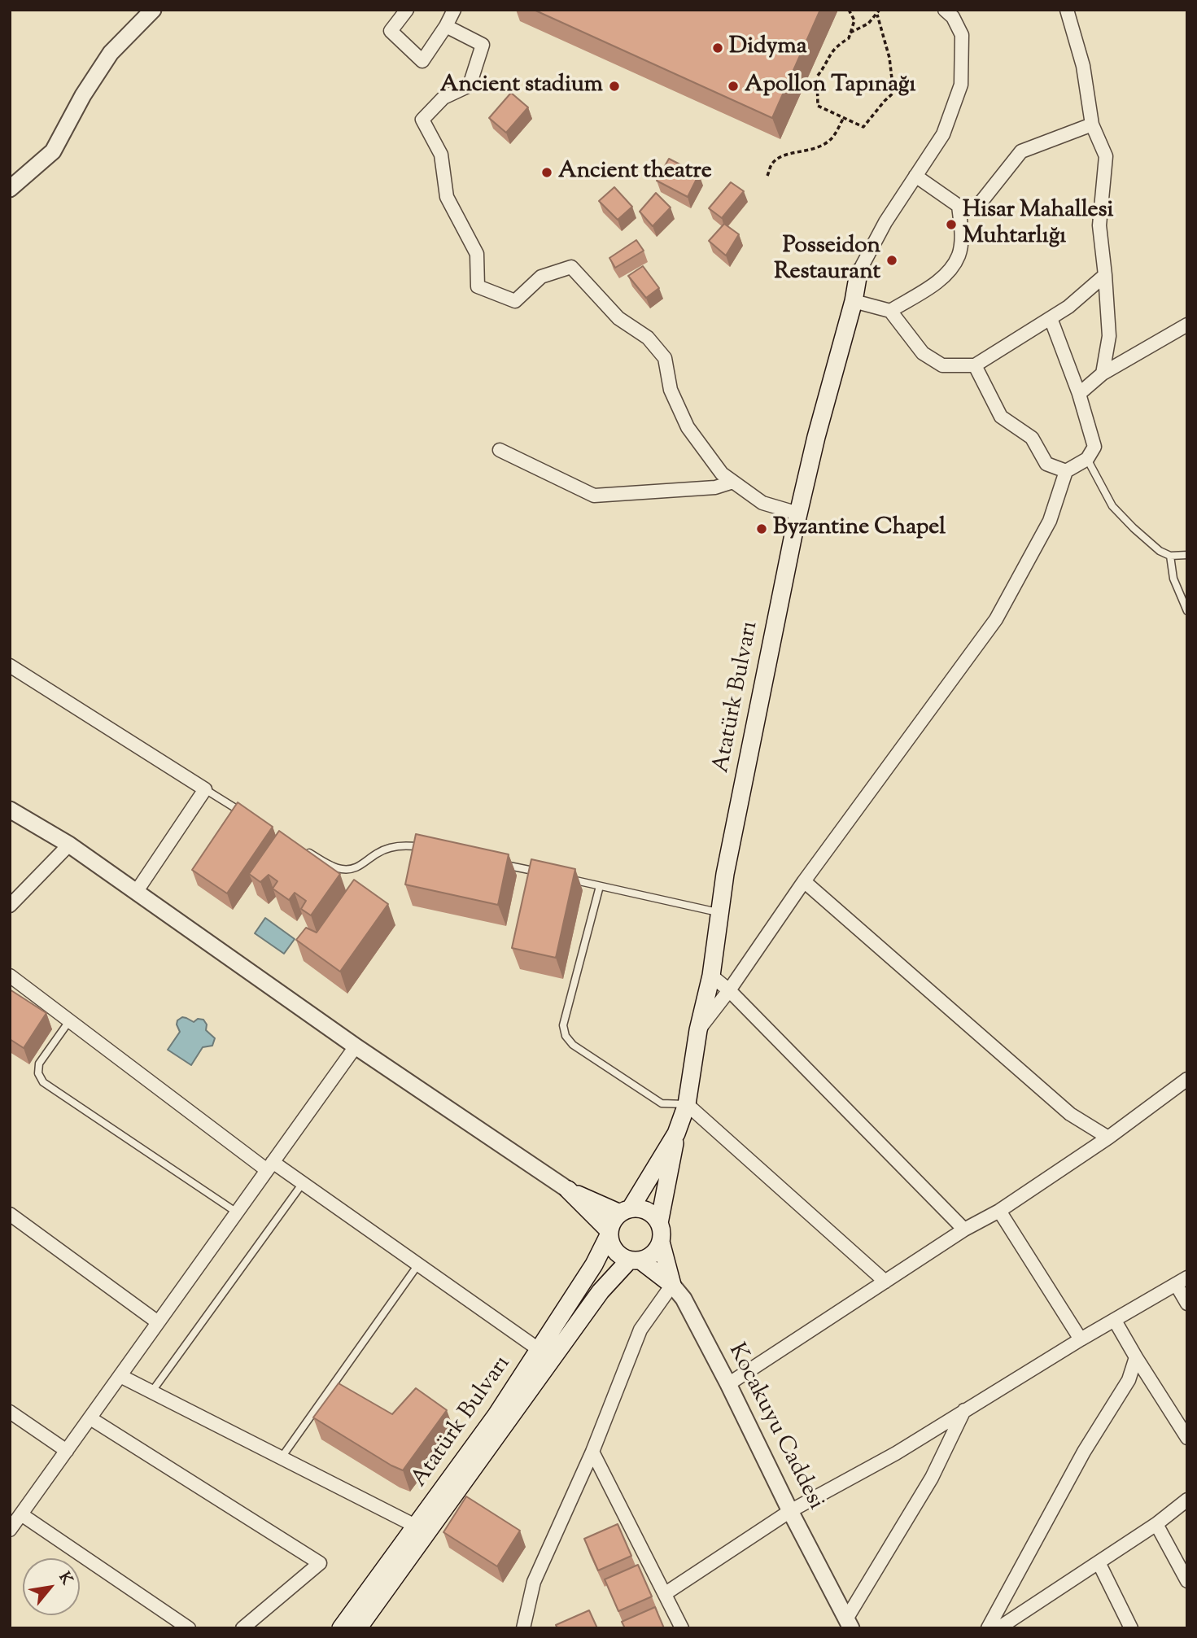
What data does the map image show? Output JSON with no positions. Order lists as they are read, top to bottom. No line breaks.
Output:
{"streets":{"main road":["Atatürk Bulvarı","Kocakuyu Caddesi"]},"crossings":[["Atatürk Bulvarı","Kocakuyu Caddesi"]],"places":["Didyma","Ancient stadium","Apollon Tapınağı","Ancient theatre","Hisar Mahallesi Muhtarlığı","Posseidon Restaurant","Byzantine Chapel"],"north":"top right"}
